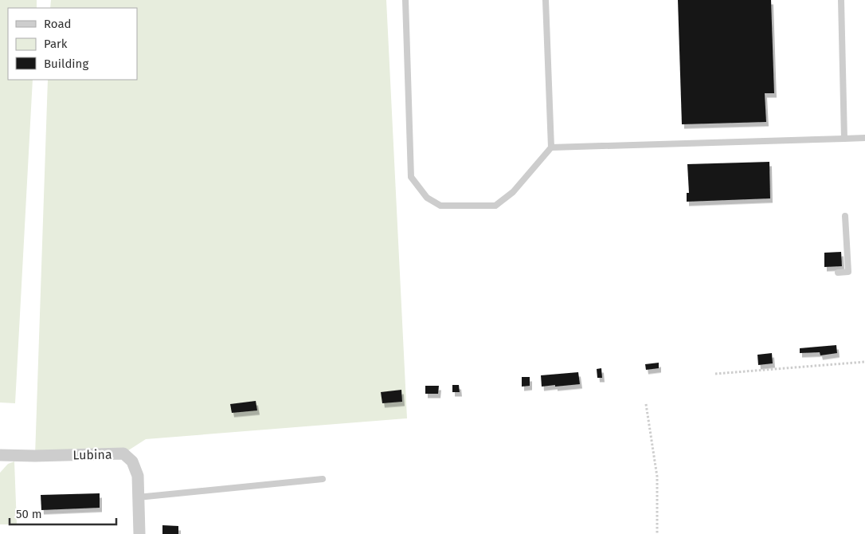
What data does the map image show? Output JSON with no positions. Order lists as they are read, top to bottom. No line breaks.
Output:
{"streets":{"street":["Lubina"]},"legend":["Road","Park","Building"],"scale_bar":"50 m"}
